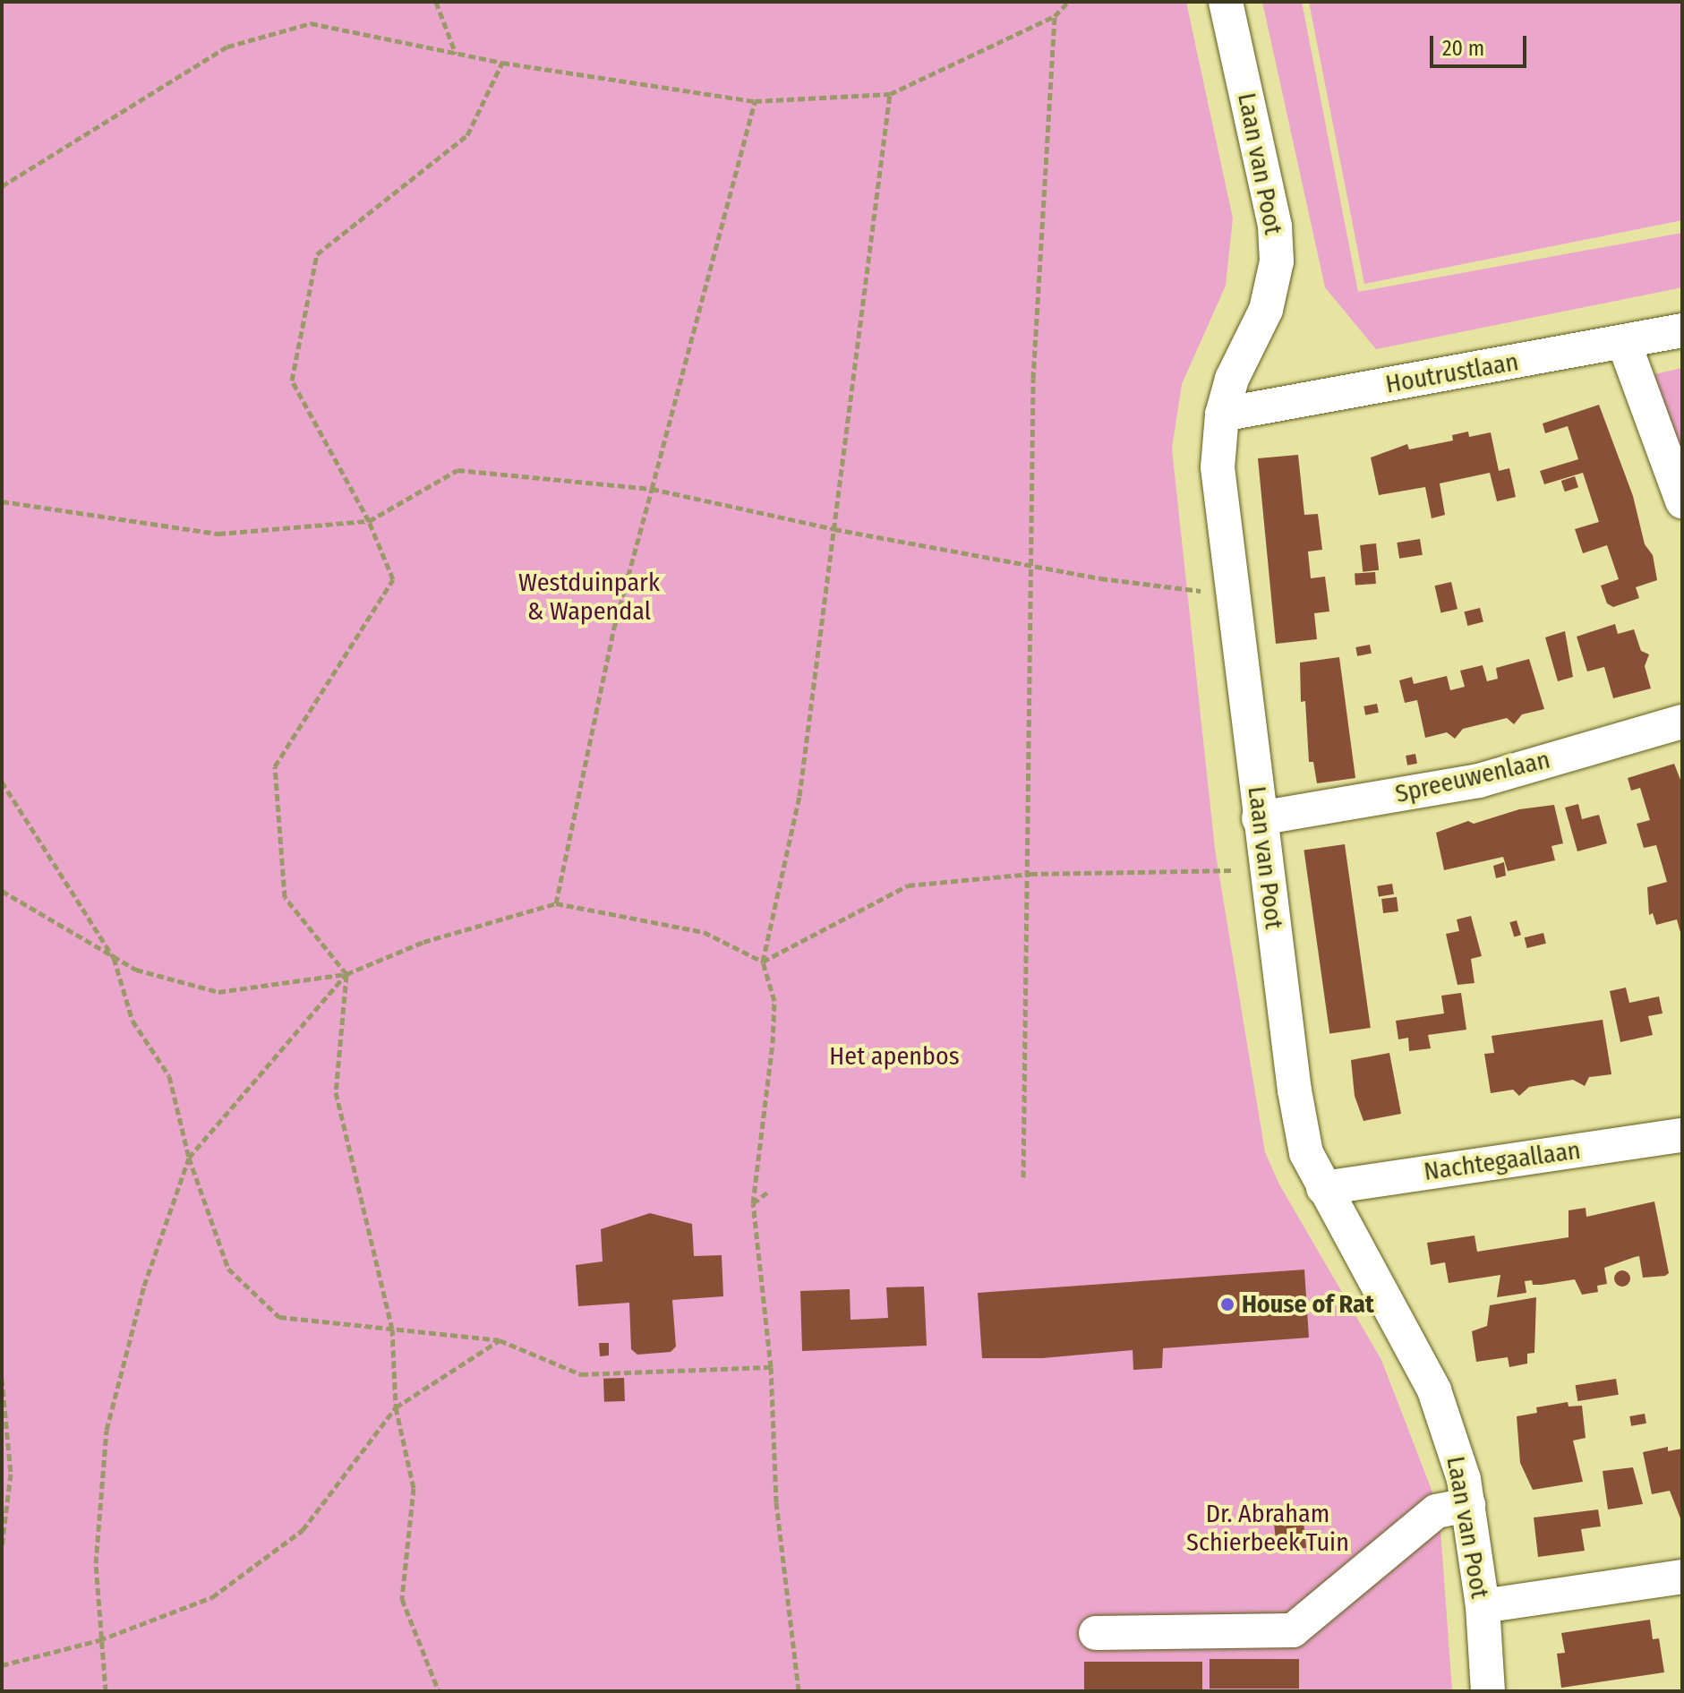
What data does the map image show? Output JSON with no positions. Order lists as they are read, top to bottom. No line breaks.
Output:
{"streets":{"street":["Laan van Poot","Houtrustlaan","Spreeuwenlaan","Nachtegaallaan"]},"crossings":[["Laan van Poot","Houtrustlaan"],["Laan van Poot","Spreeuwenlaan"],["Laan van Poot","Nachtegaallaan"]],"parks":["Westduinpark & Wapendal","Het apenbos","Dr. Abraham Schierbeek Tuin"],"places":["House of Rat"],"scale_bar":"20 m"}
